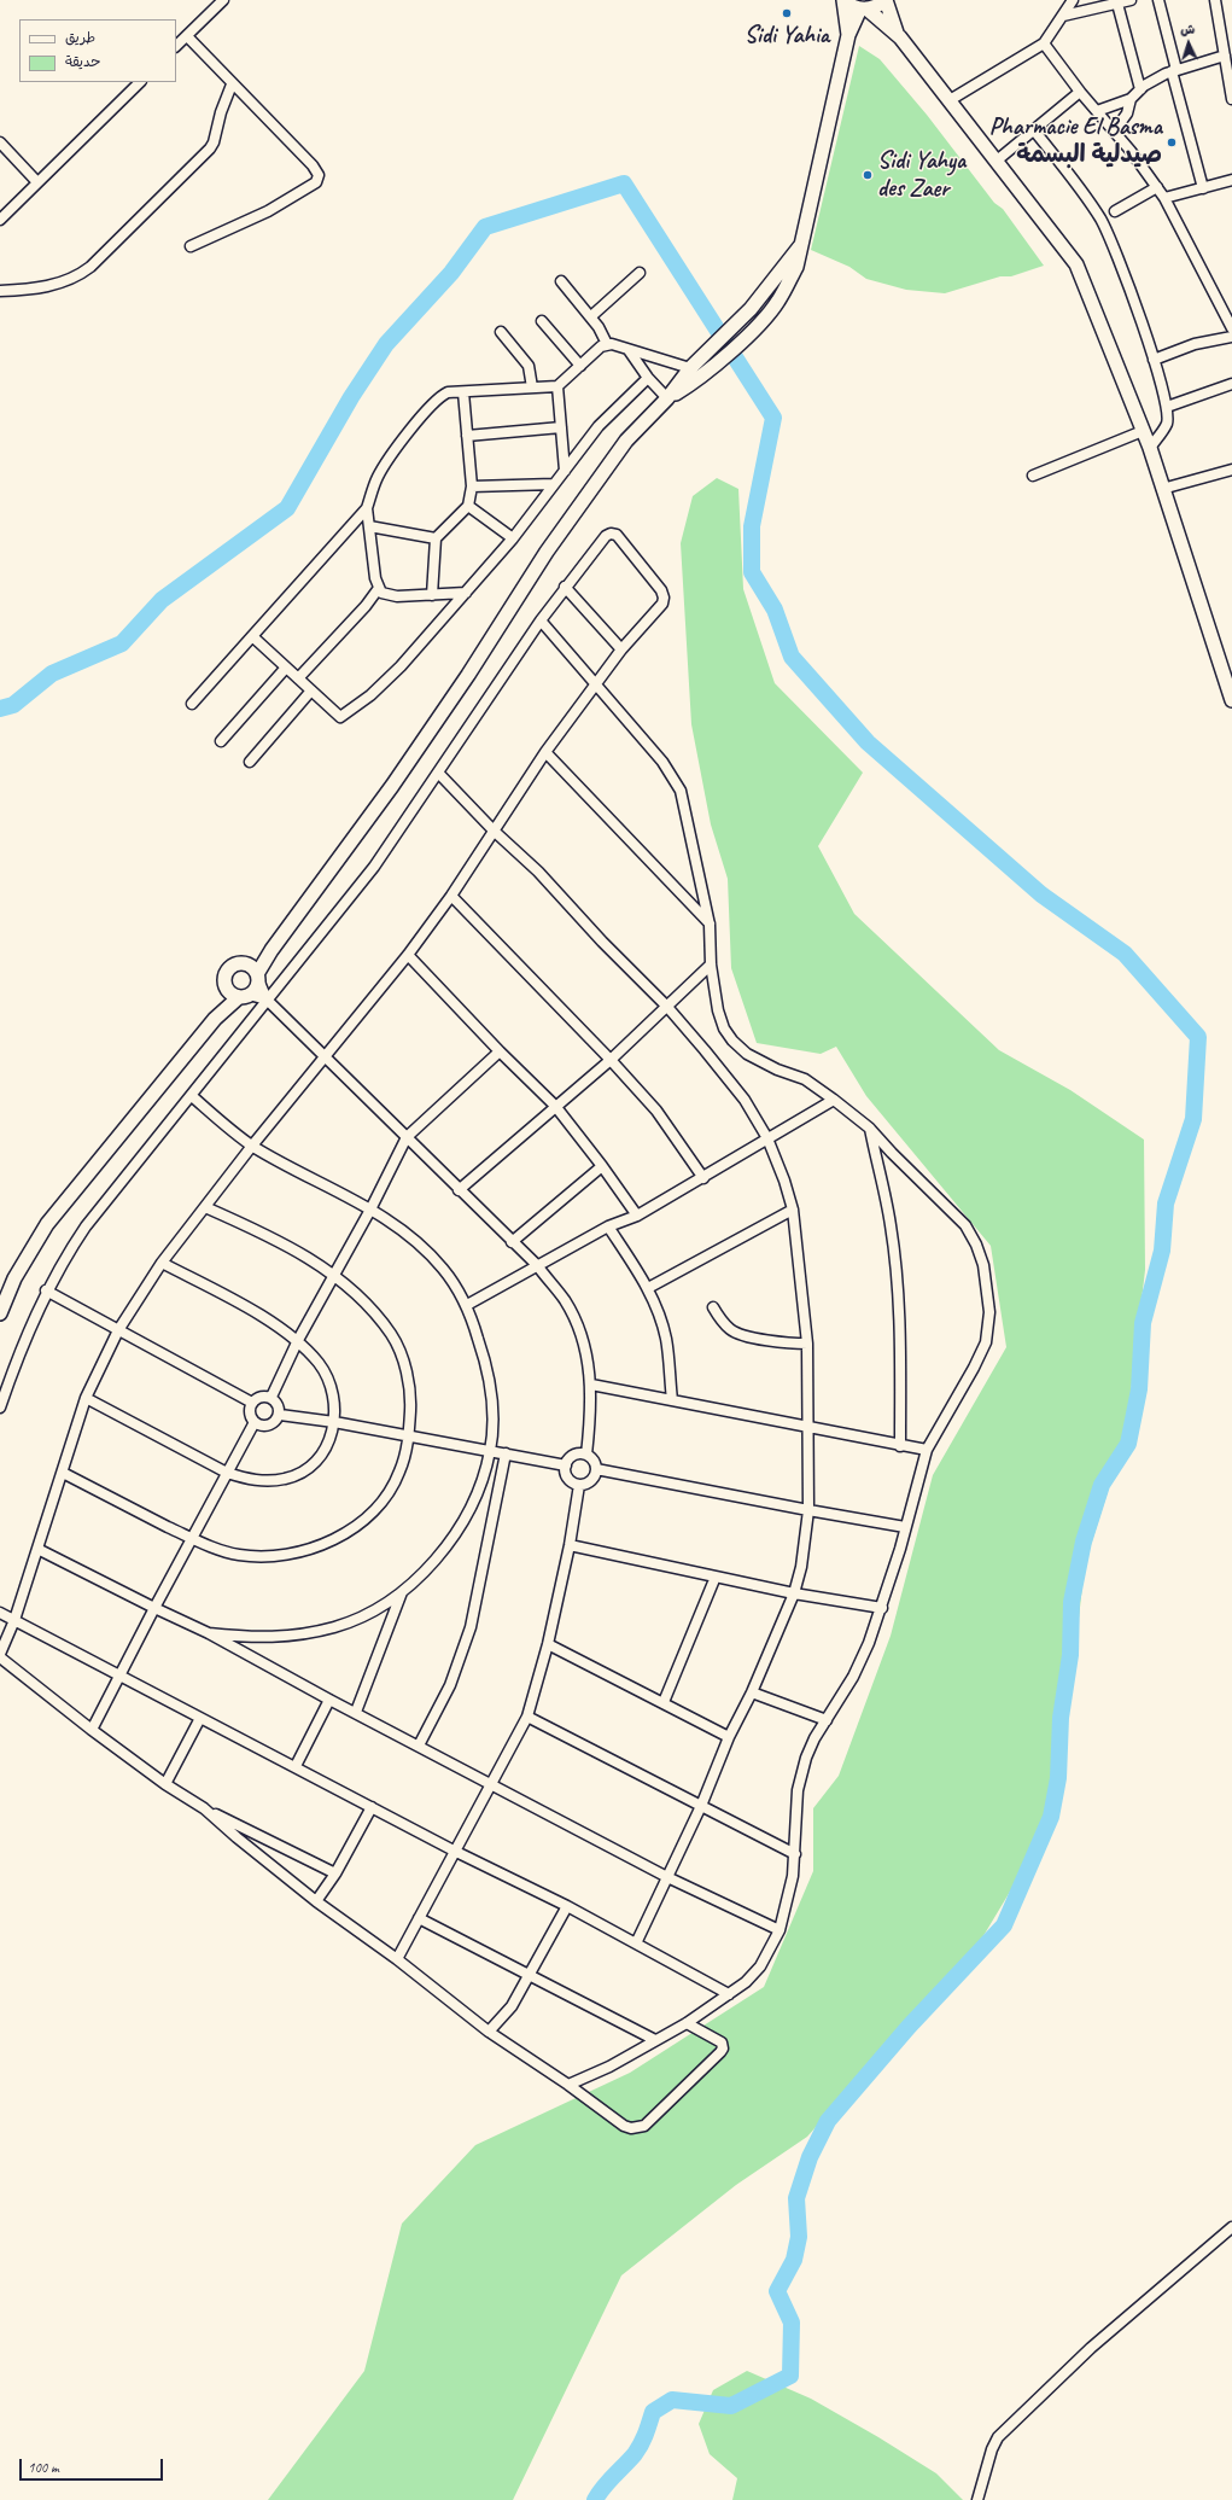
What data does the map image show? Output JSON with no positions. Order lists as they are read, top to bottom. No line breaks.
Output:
{"places":["Sidi Yahia","Pharmacie El Basma صيدلية البسمة","Sidi Yahya des Zaer"],"legend":["طريق","حديقة"],"scale_bar":"100 m","north":"top"}
